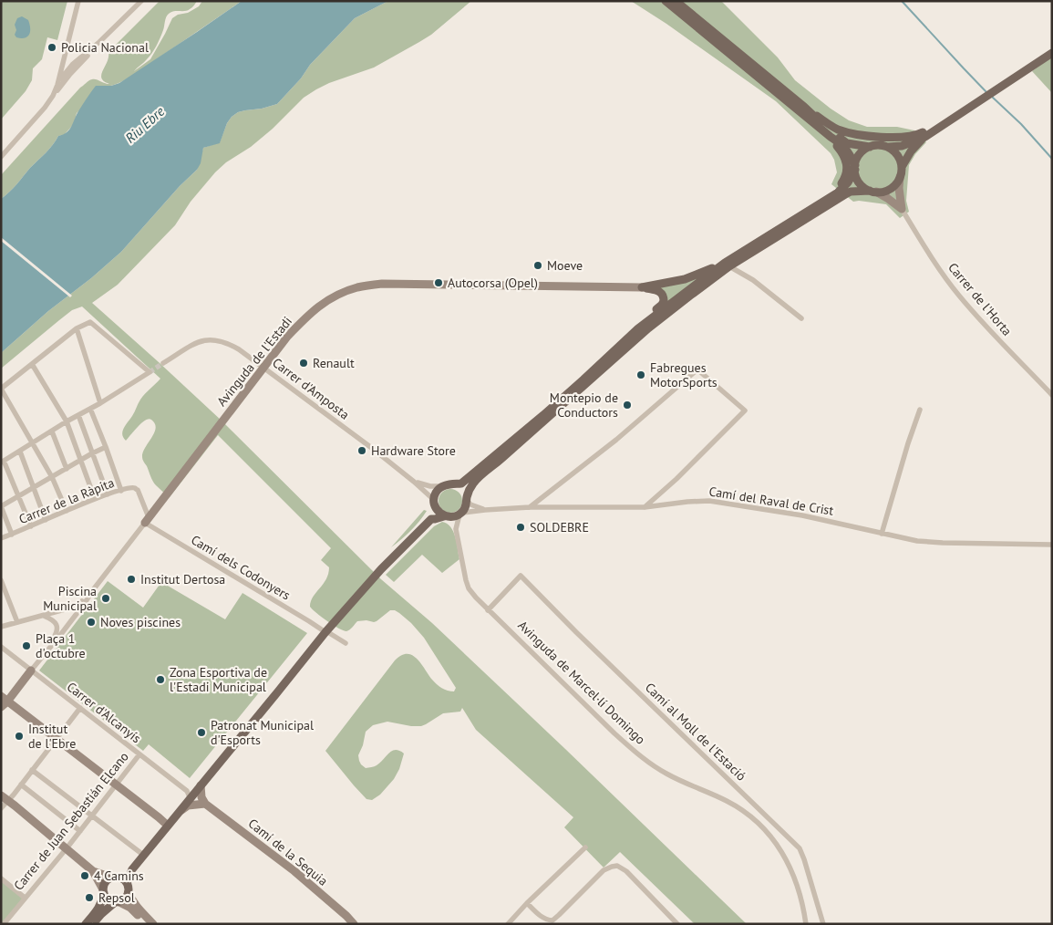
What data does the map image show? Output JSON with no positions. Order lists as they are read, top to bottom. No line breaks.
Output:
{"streets":{"street":["Carrer de l'Horta","Avinguda de l'Estadi","Carrer d'Amposta","Carrer de la Ràpita","Camí del Raval de Crist","Camí dels Codonyers","Avinguda de Marcel·lí Domingo","Carrer d'Alcanyís","Camí al Moll de l'Estació","Carrer de Juan Sebastián Elcano","Camí de la Sequia"]},"crossings":[["Avinguda de l'Estadi","Carrer d'Amposta"],["Avinguda de l'Estadi","Carrer de la Ràpita"],["Avinguda de l'Estadi","Camí dels Codonyers"],["Avinguda de l'Estadi","Carrer d'Alcanyís"],["Carrer d'Amposta","Camí del Raval de Crist"],["Carrer de la Ràpita","Camí dels Codonyers"],["Avinguda de Marcel·lí Domingo","Camí al Moll de l'Estació"],["Carrer d'Alcanyís","Carrer de Juan Sebastián Elcano"]],"water":["Riu Ebre"],"places":["Policia Nacional","Moeve","Autocorsa (Opel)","Renault","Fabregues MotorSports","Montepio de Conductors","Hardware Store","SOLDEBRE","Institut Dertosa","Piscina Municipal","Noves piscines","Plaça 1 d'octubre","Zona Esportiva de l'Estadi Municipal","Patronat Municipal d'Esports","Institut de l'Ebre","4 Camins","Repsol"]}
